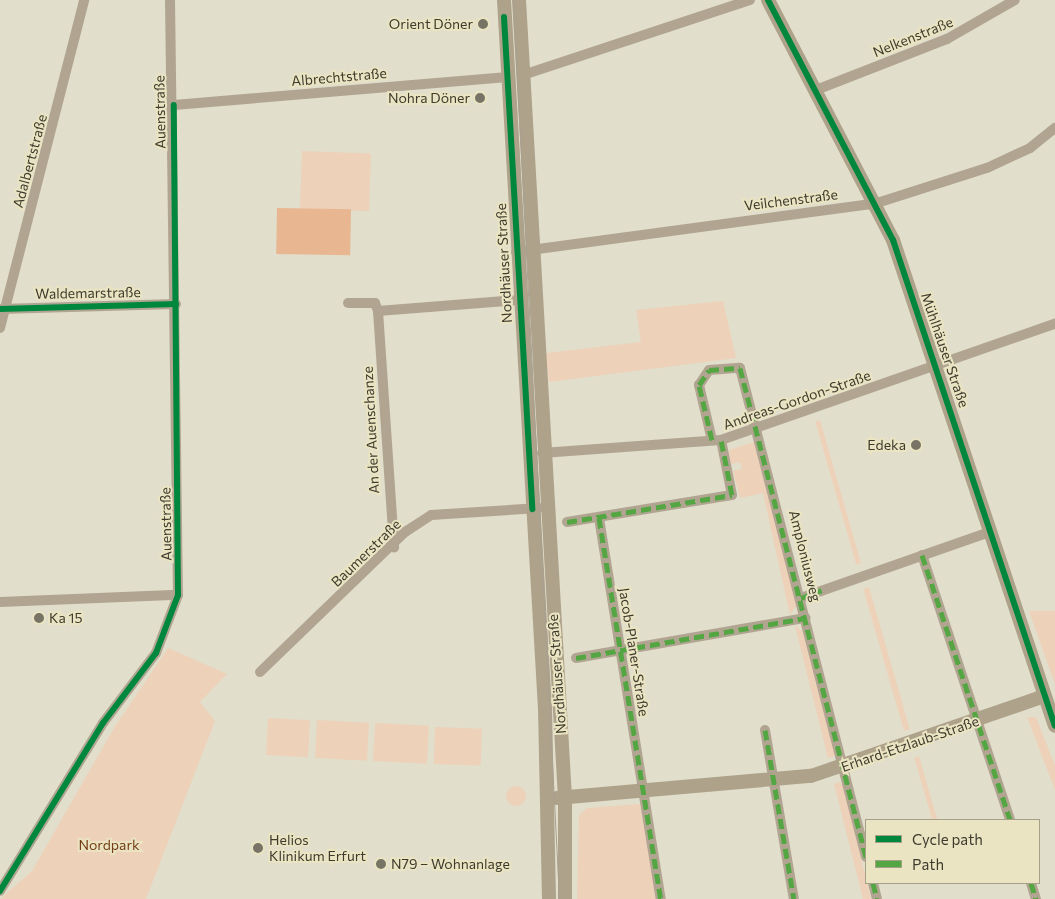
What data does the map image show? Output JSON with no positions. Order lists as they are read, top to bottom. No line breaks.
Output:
{"streets":{"main road":["Nordhäuser Straße","Mühlhäuser Straße","Erhard-Etzlaub-Straße"],"street":["Nelkenstraße","Albrechtstraße","Auenstraße","Adalbertstraße","Veilchenstraße","Waldemarstraße","Andreas-Gordon-Straße","An der Auenschanze","Baumerstraße","Amploniusweg","Jacob-Planer-Straße"]},"crossings":[["Nelkenstraße","Mühlhäuser Straße"],["Albrechtstraße","Auenstraße"],["Albrechtstraße","Nordhäuser Straße"],["Auenstraße","Waldemarstraße"],["Adalbertstraße","Waldemarstraße"],["Veilchenstraße","Nordhäuser Straße"],["Veilchenstraße","Mühlhäuser Straße"],["Nordhäuser Straße","Andreas-Gordon-Straße"],["Nordhäuser Straße","Baumerstraße"],["Nordhäuser Straße","Erhard-Etzlaub-Straße"],["Mühlhäuser Straße","Andreas-Gordon-Straße"],["Mühlhäuser Straße","Erhard-Etzlaub-Straße"],["Andreas-Gordon-Straße","Amploniusweg"],["An der Auenschanze","Baumerstraße"],["Amploniusweg","Jacob-Planer-Straße"],["Amploniusweg","Erhard-Etzlaub-Straße"],["Jacob-Planer-Straße","Erhard-Etzlaub-Straße"]],"parks":["Nordpark"],"places":["Orient Döner","Nohra Döner","Edeka","Ka 15","Helios Klinikum Erfurt","N79 – Wohnanlage"],"legend":["Cycle path","Path"]}
